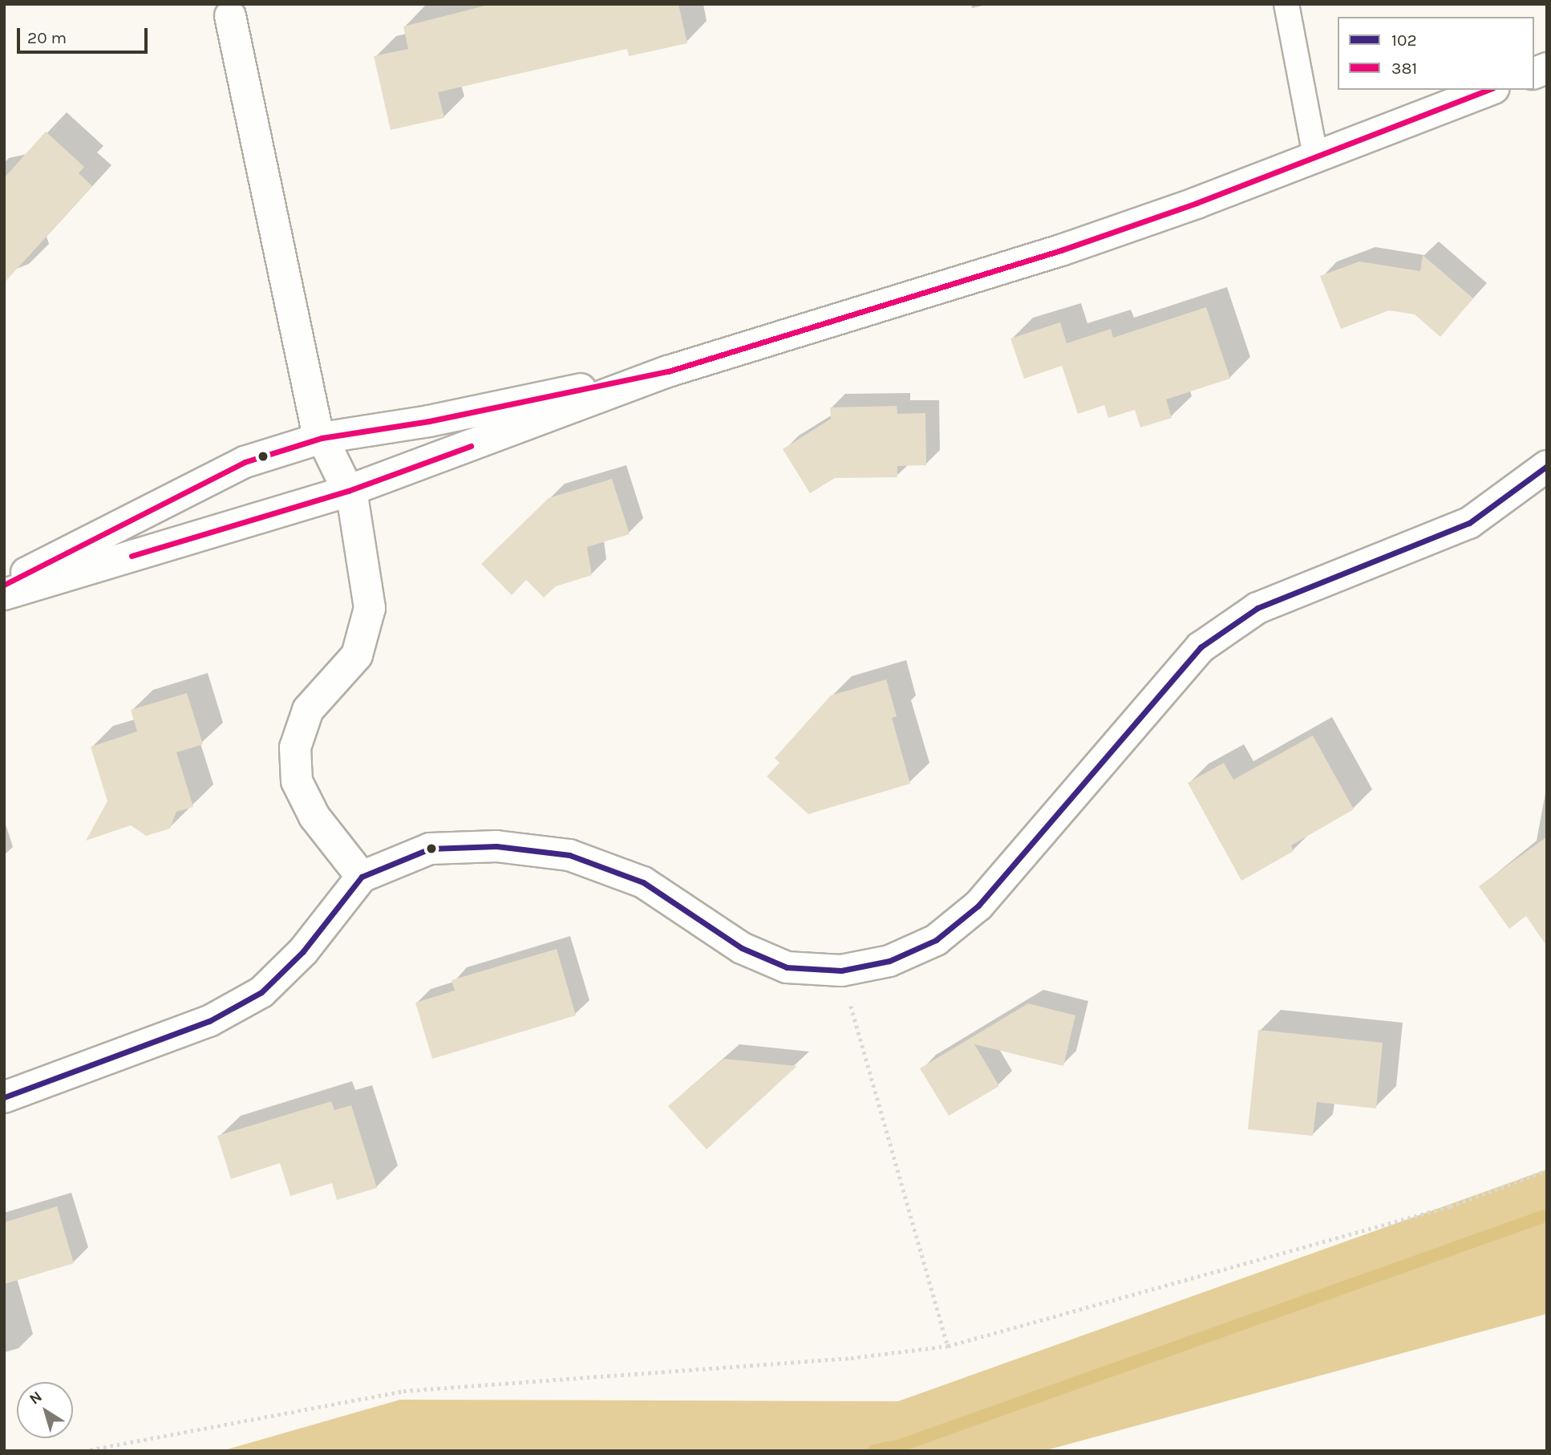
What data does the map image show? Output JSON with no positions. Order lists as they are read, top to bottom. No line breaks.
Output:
{"lines":["transit line 381","transit line 102"],"legend":["102","381"],"scale_bar":"20 m","north":"top left"}
